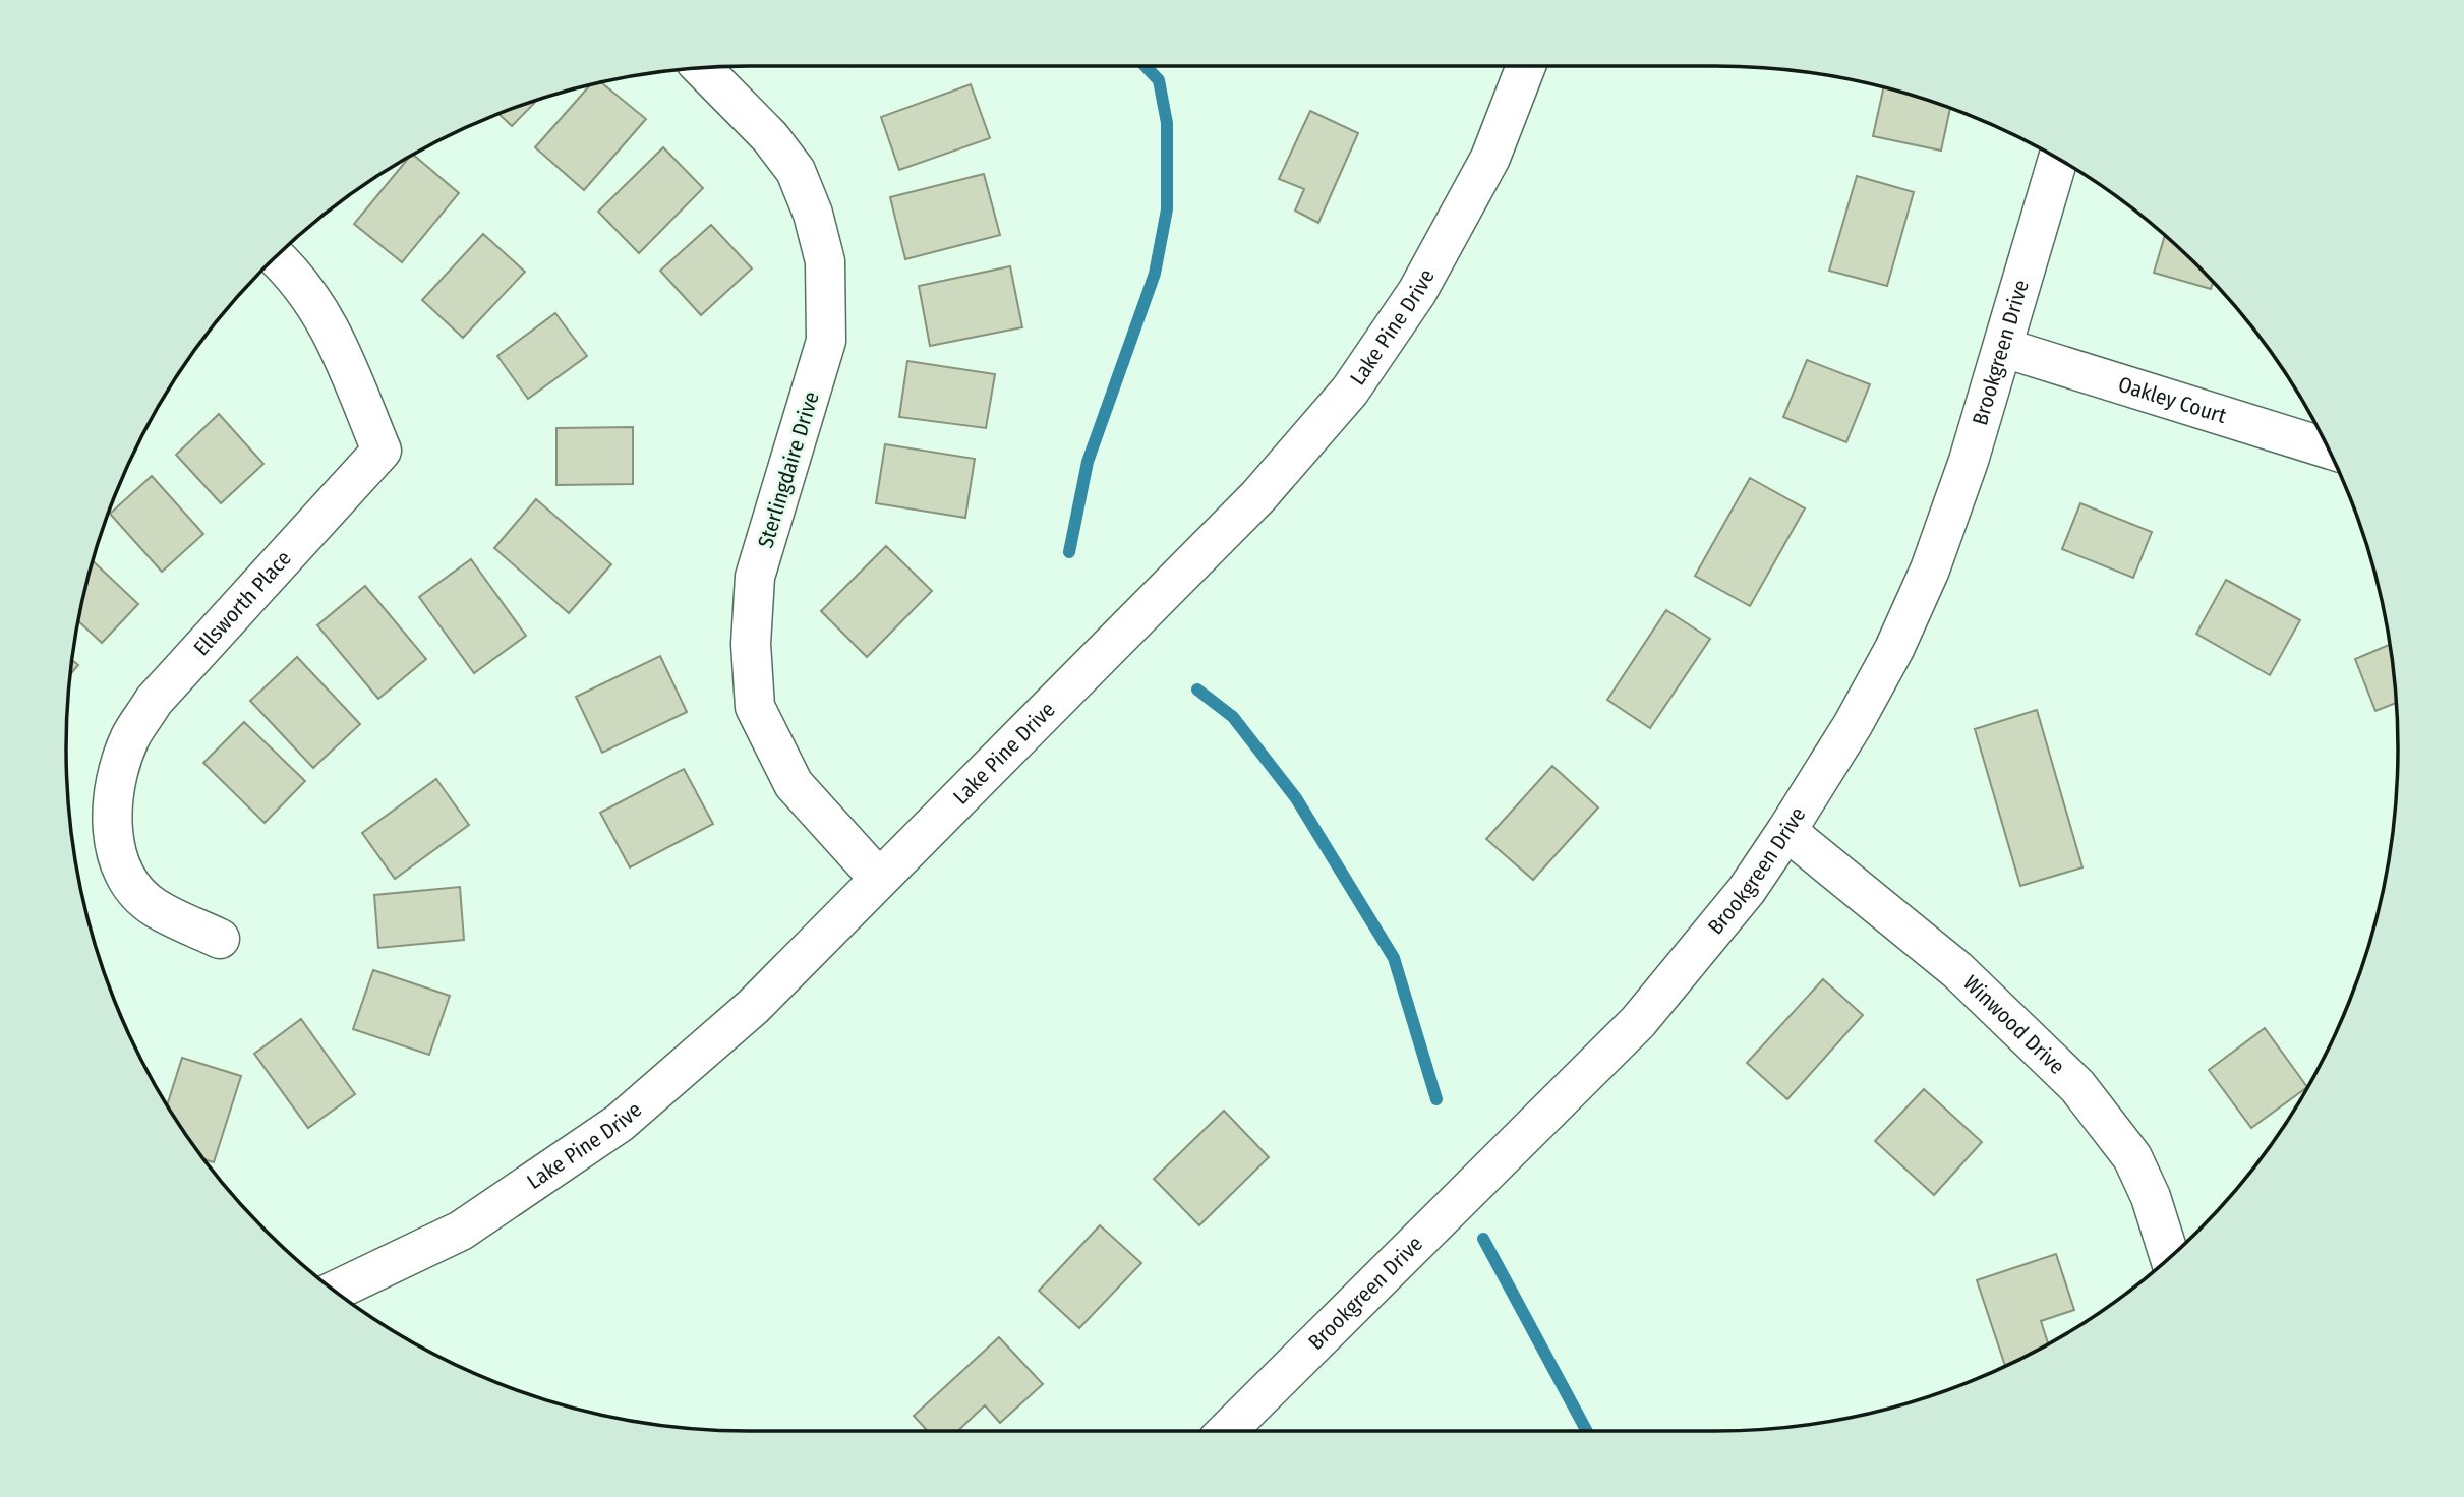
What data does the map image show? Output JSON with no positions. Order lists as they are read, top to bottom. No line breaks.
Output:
{"streets":{"street":["Lake Pine Drive","Brookgreen Drive","Oakley Court","Sterlingdaire Drive","Ellsworth Place","Winwood Drive"]},"crossings":[["Lake Pine Drive","Sterlingdaire Drive"],["Brookgreen Drive","Oakley Court"],["Brookgreen Drive","Winwood Drive"]]}
